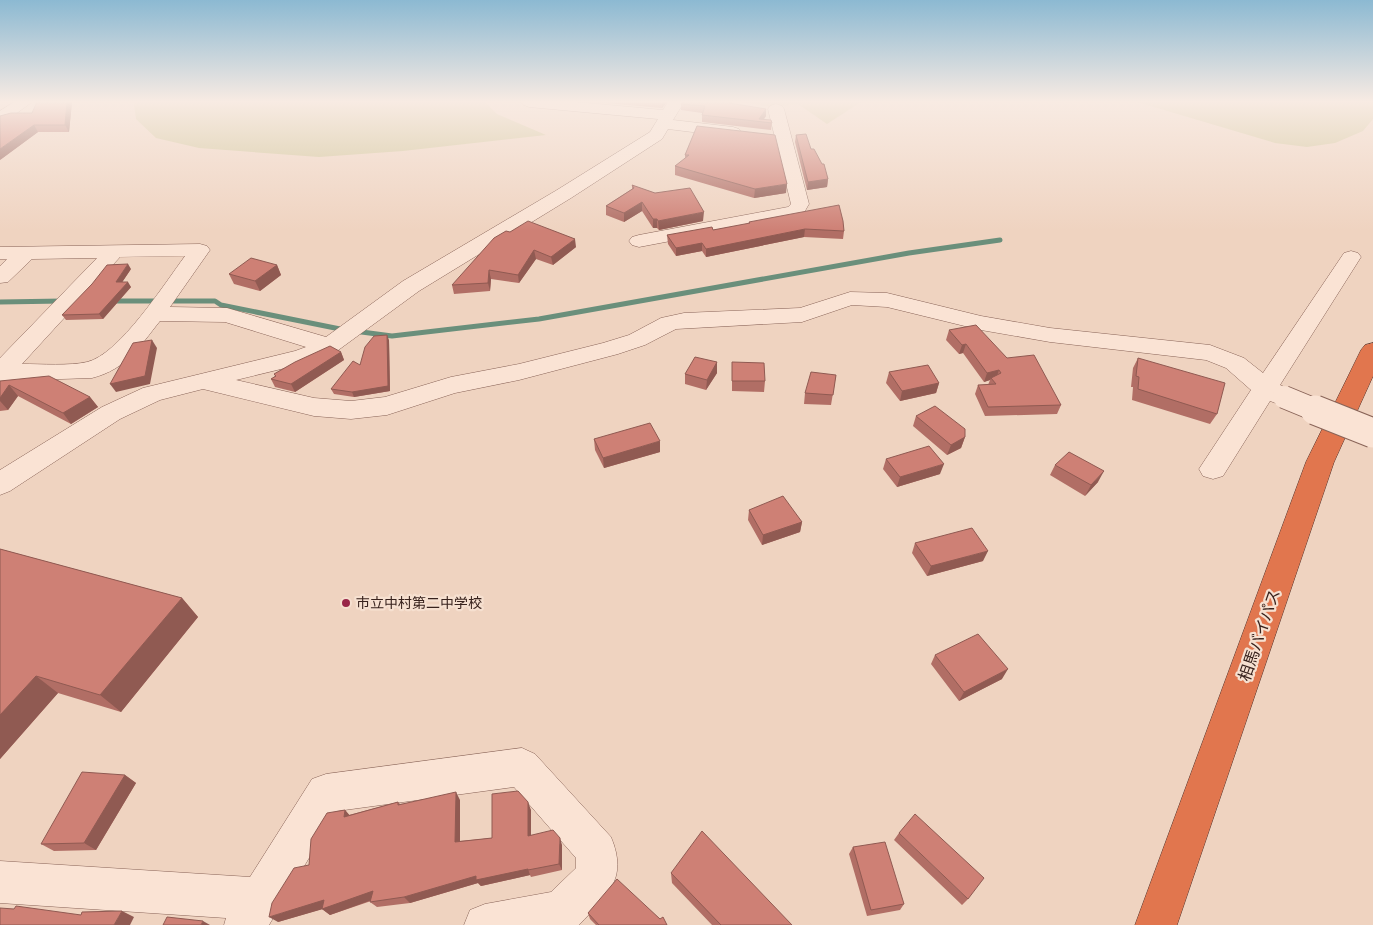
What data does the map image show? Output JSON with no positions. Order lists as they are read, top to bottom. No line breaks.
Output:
{"streets":{"highway":["相馬バイパス"]},"places":["市立中村第二中学校"]}
